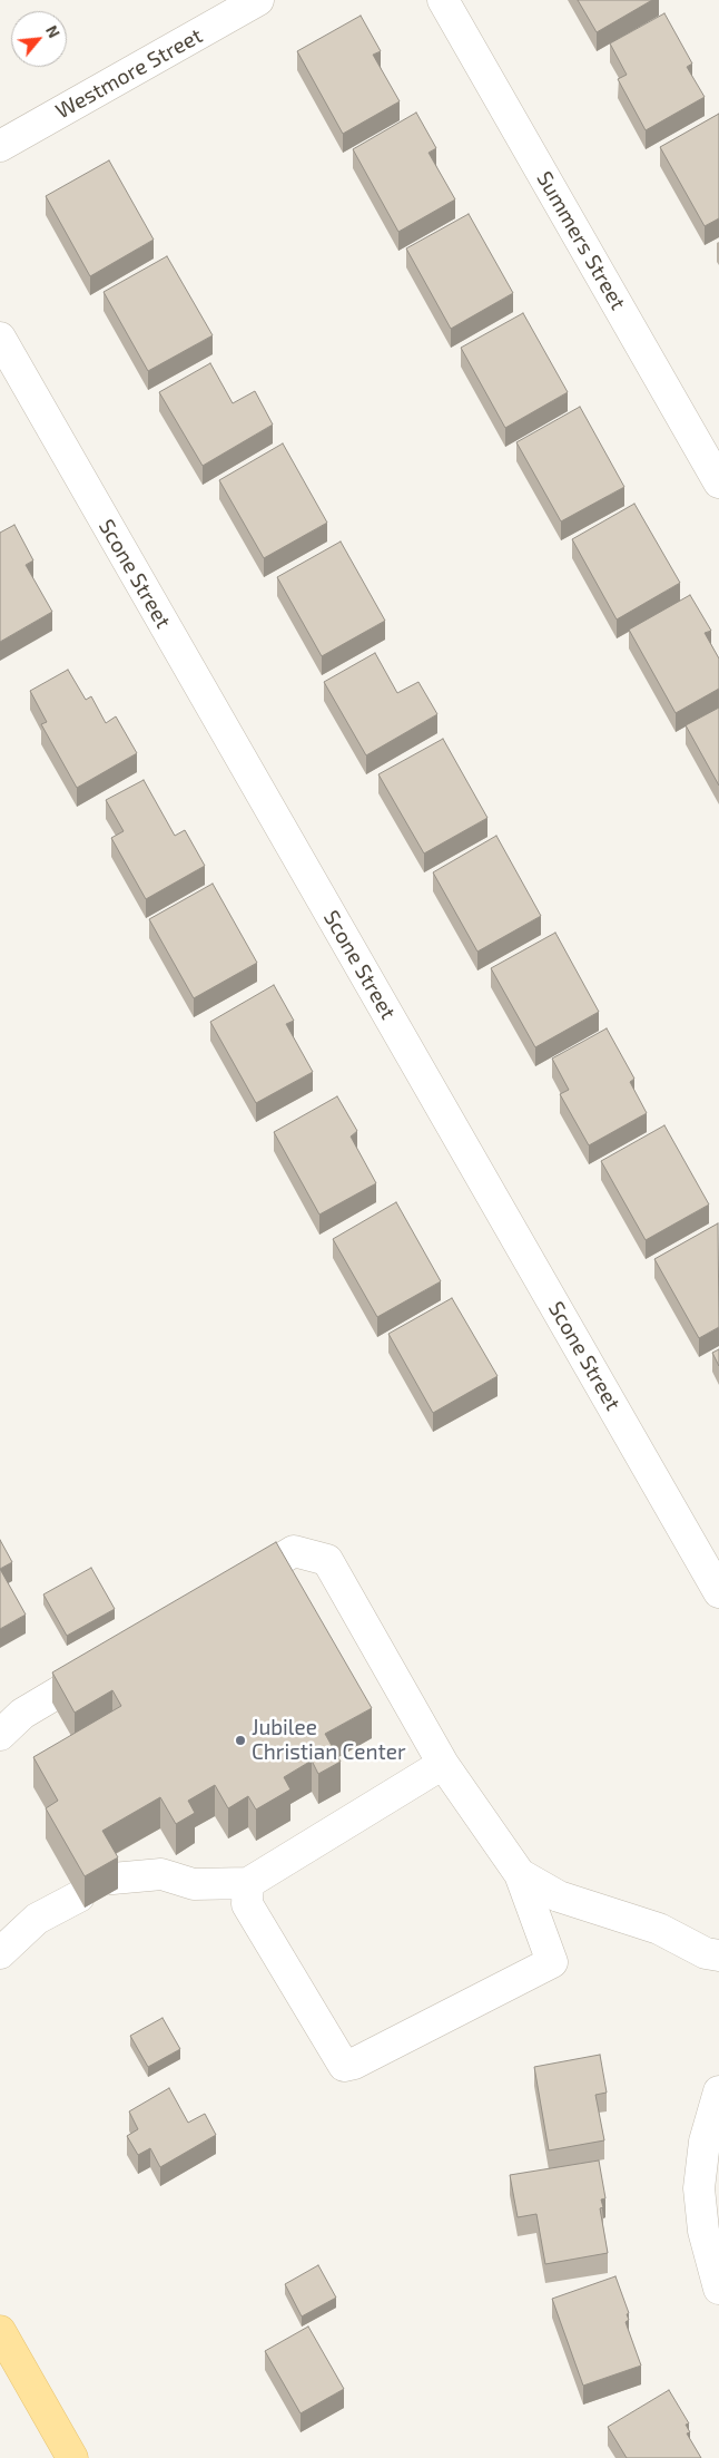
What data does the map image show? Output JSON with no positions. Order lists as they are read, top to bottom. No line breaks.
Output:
{"streets":{"street":["Westmore Street","Summers Street","Scone Street"]},"places":["Jubilee Christian Center"],"north":"top right"}
